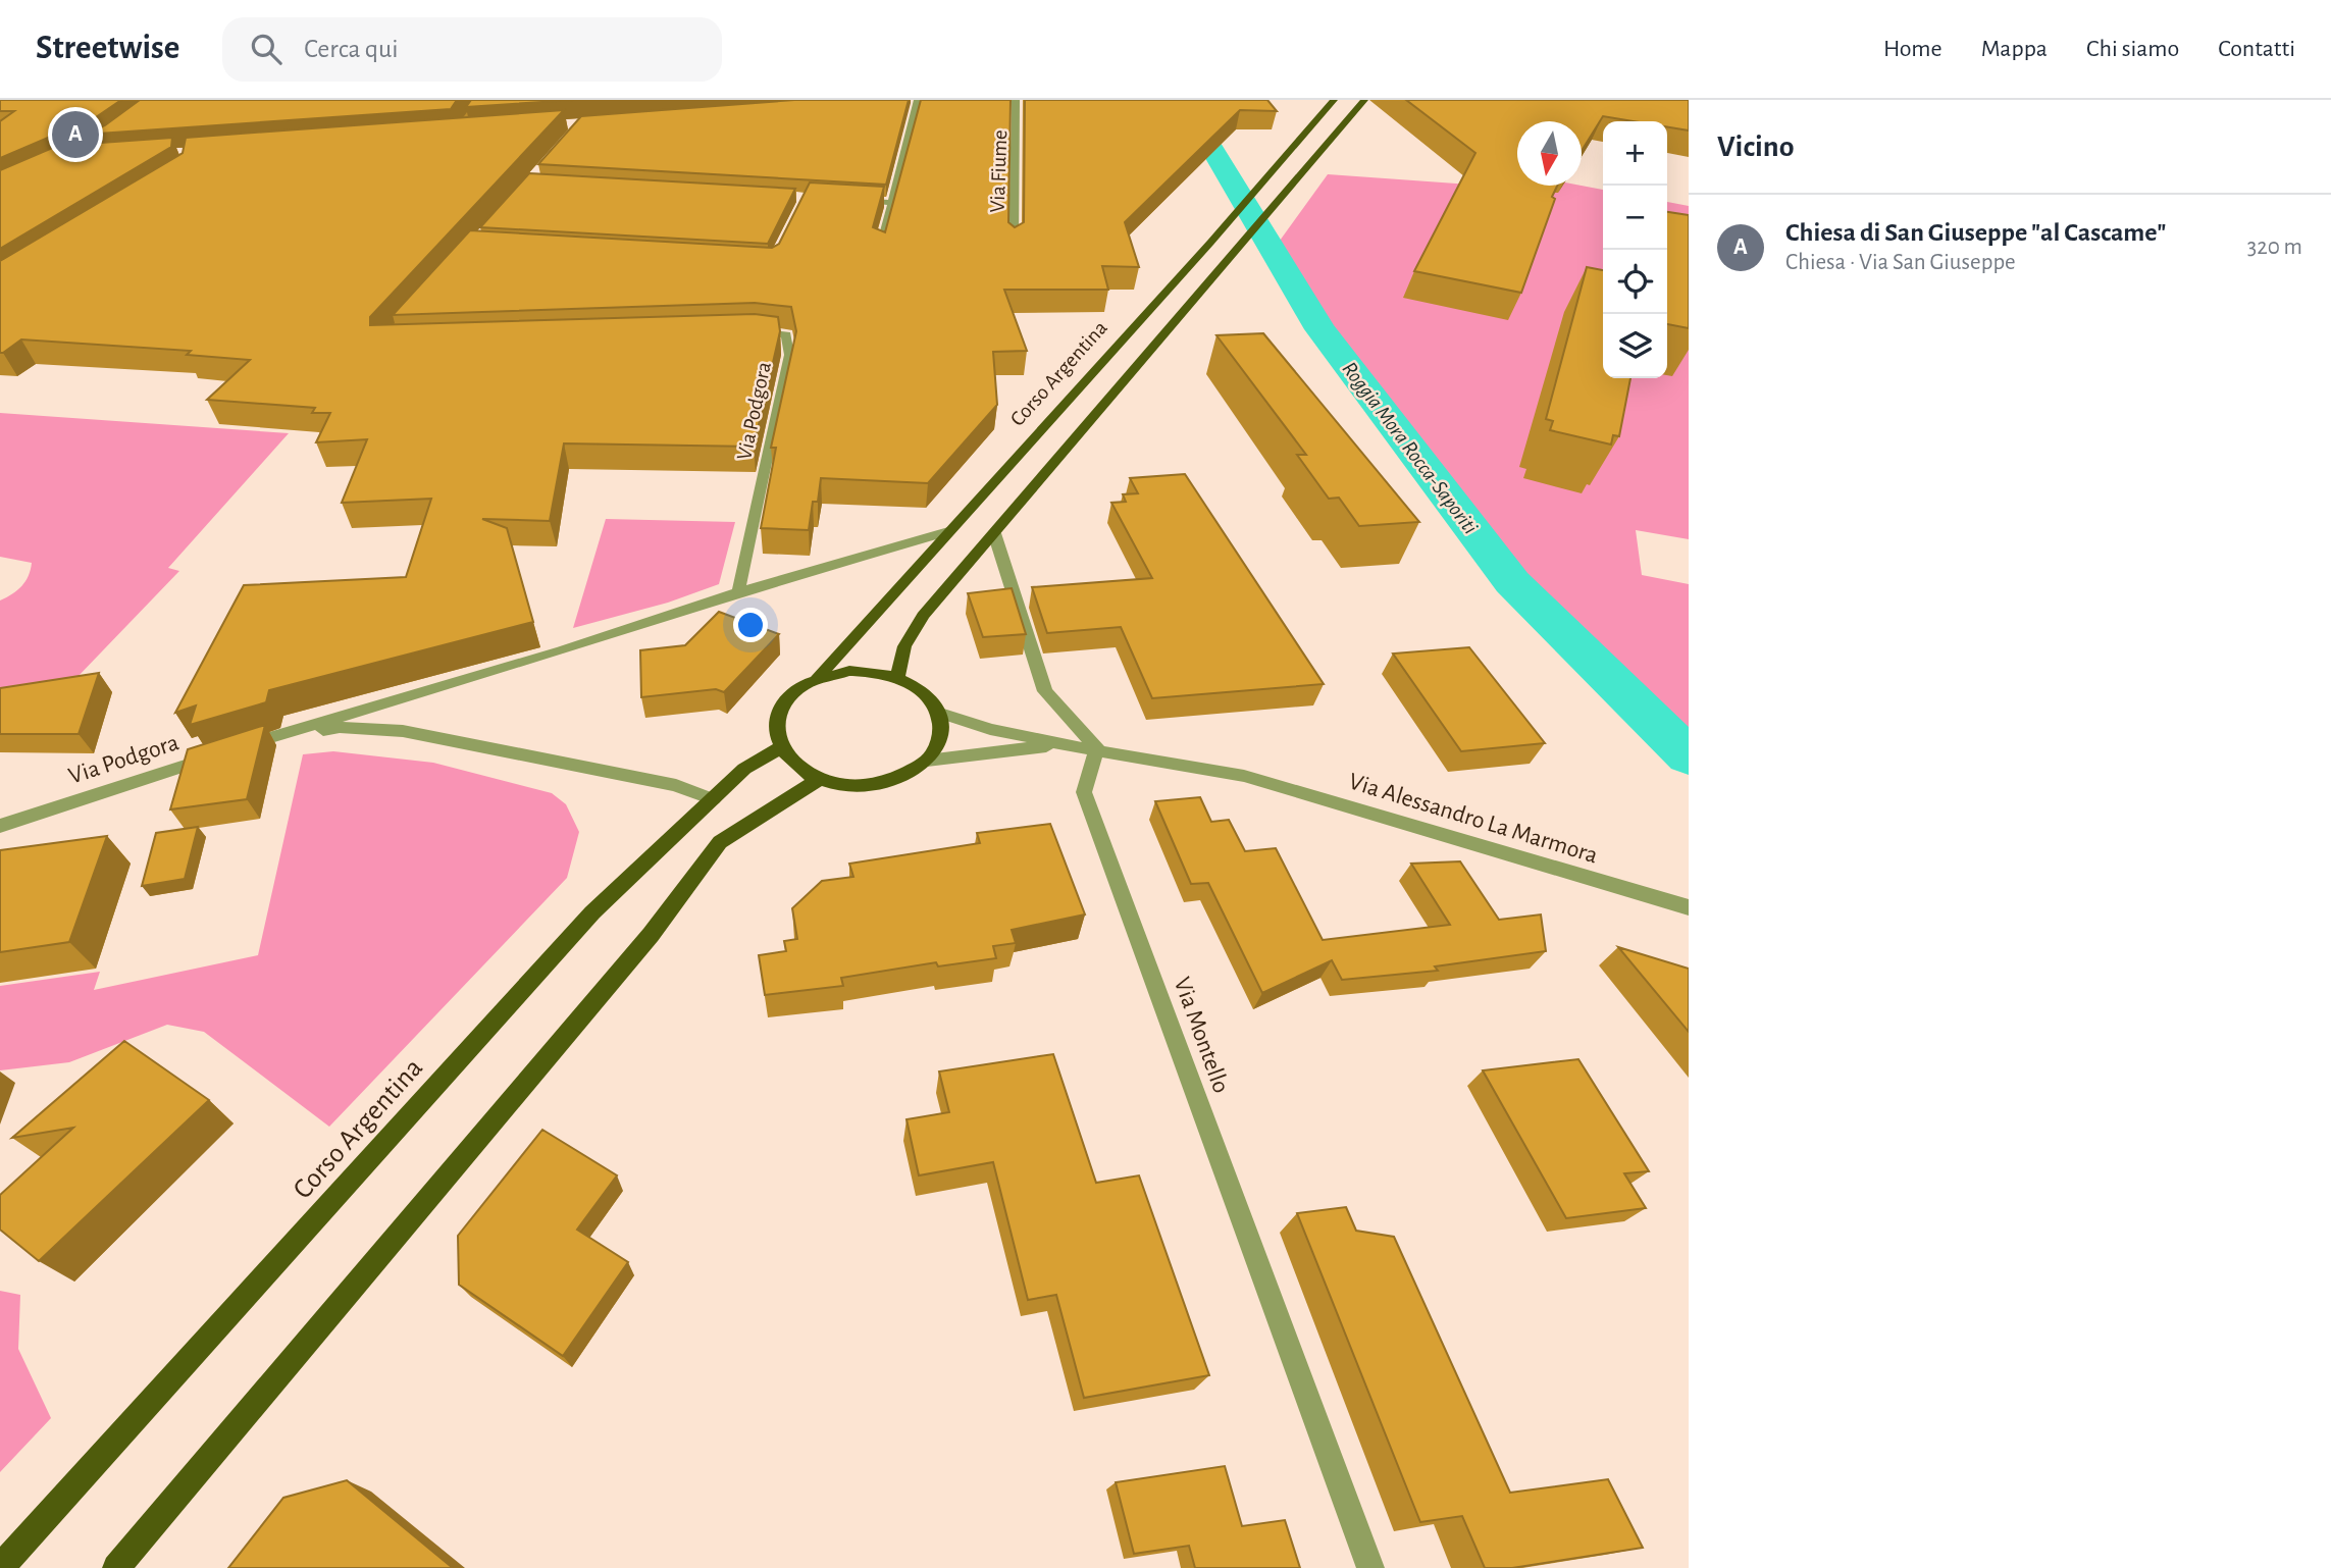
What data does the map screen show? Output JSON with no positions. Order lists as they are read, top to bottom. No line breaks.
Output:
{"streets":{"main road":["Corso Argentina"],"street":["Via Fiume","Via Podgora","Via Alessandro La Marmora","Via Montello"]},"crossings":[["Corso Argentina","Via Podgora"],["Via Alessandro La Marmora","Via Montello"]],"water":["Roggia Mora Rocca-Saporiti"],"north":"bottom","page":{"header":"Streetwise","search":"Cerca qui","nav":["Home","Mappa","Chi siamo","Contatti"],"heading":"Vicino","pins":"A","map_buttons":["+","−"],"list":[{"mark":"A","name":"Chiesa di San Giuseppe \"al Cascame\"","note":"Chiesa · Via San Giuseppe","value":"320 m"}]}}
